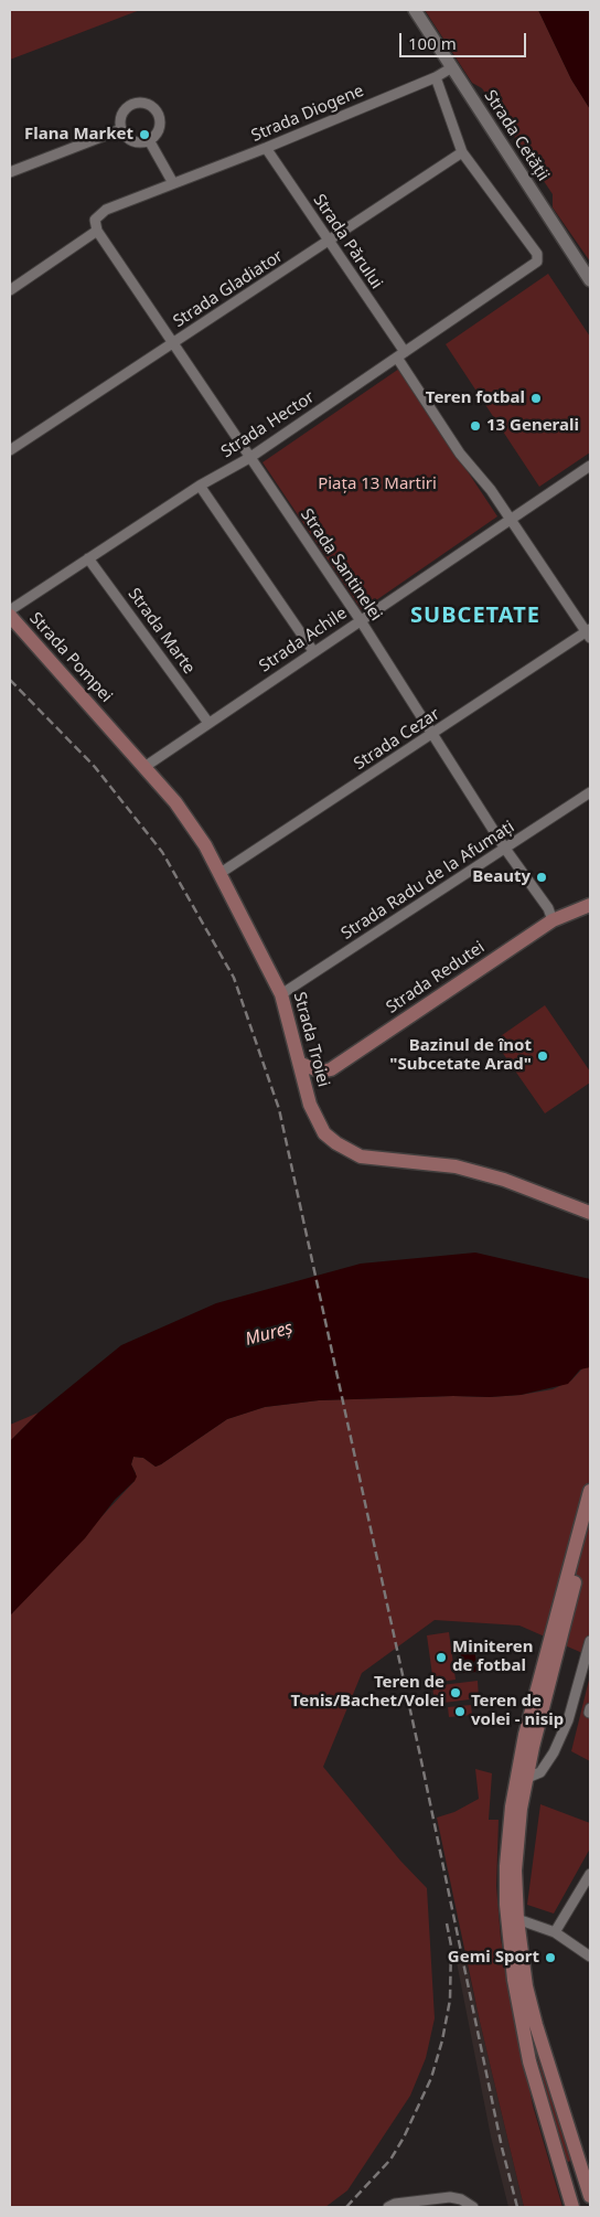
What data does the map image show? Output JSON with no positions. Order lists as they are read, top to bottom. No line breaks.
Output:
{"streets":{"main road":["Strada Pompei","Strada Redutei","Strada Troiei"],"street":["Strada Diogene","Strada Cetății","Strada Părului","Strada Gladiator","Strada Hector","Strada Santinelei","Strada Marte","Strada Achile","Strada Cezar","Strada Radu de la Afumați"]},"crossings":[["Strada Diogene","Strada Cetății"],["Strada Diogene","Strada Părului"],["Strada Diogene","Strada Santinelei"],["Strada Părului","Strada Gladiator"],["Strada Părului","Strada Hector"],["Strada Gladiator","Strada Hector"],["Strada Gladiator","Strada Santinelei"],["Strada Hector","Strada Santinelei"],["Strada Hector","Strada Marte"],["Strada Santinelei","Strada Achile"],["Strada Santinelei","Strada Cezar"],["Strada Santinelei","Strada Radu de la Afumați"],["Strada Santinelei","Strada Redutei"],["Strada Marte","Strada Achile"],["Strada Achile","Strada Troiei"],["Strada Pompei","Strada Troiei"],["Strada Cezar","Strada Troiei"],["Strada Radu de la Afumați","Strada Troiei"],["Strada Redutei","Strada Troiei"]],"districts":["SUBCETATE"],"water":["Mureș"],"parks":["Piața 13 Martiri"],"places":["Flana Market","Teren fotbal","13 Generali","Beauty","Bazinul de înot \"Subcetate Arad\"","Miniteren de fotbal","Teren de Tenis/Bachet/Volei","Teren de volei - nisip","Gemi Sport"],"scale_bar":"100 m"}
